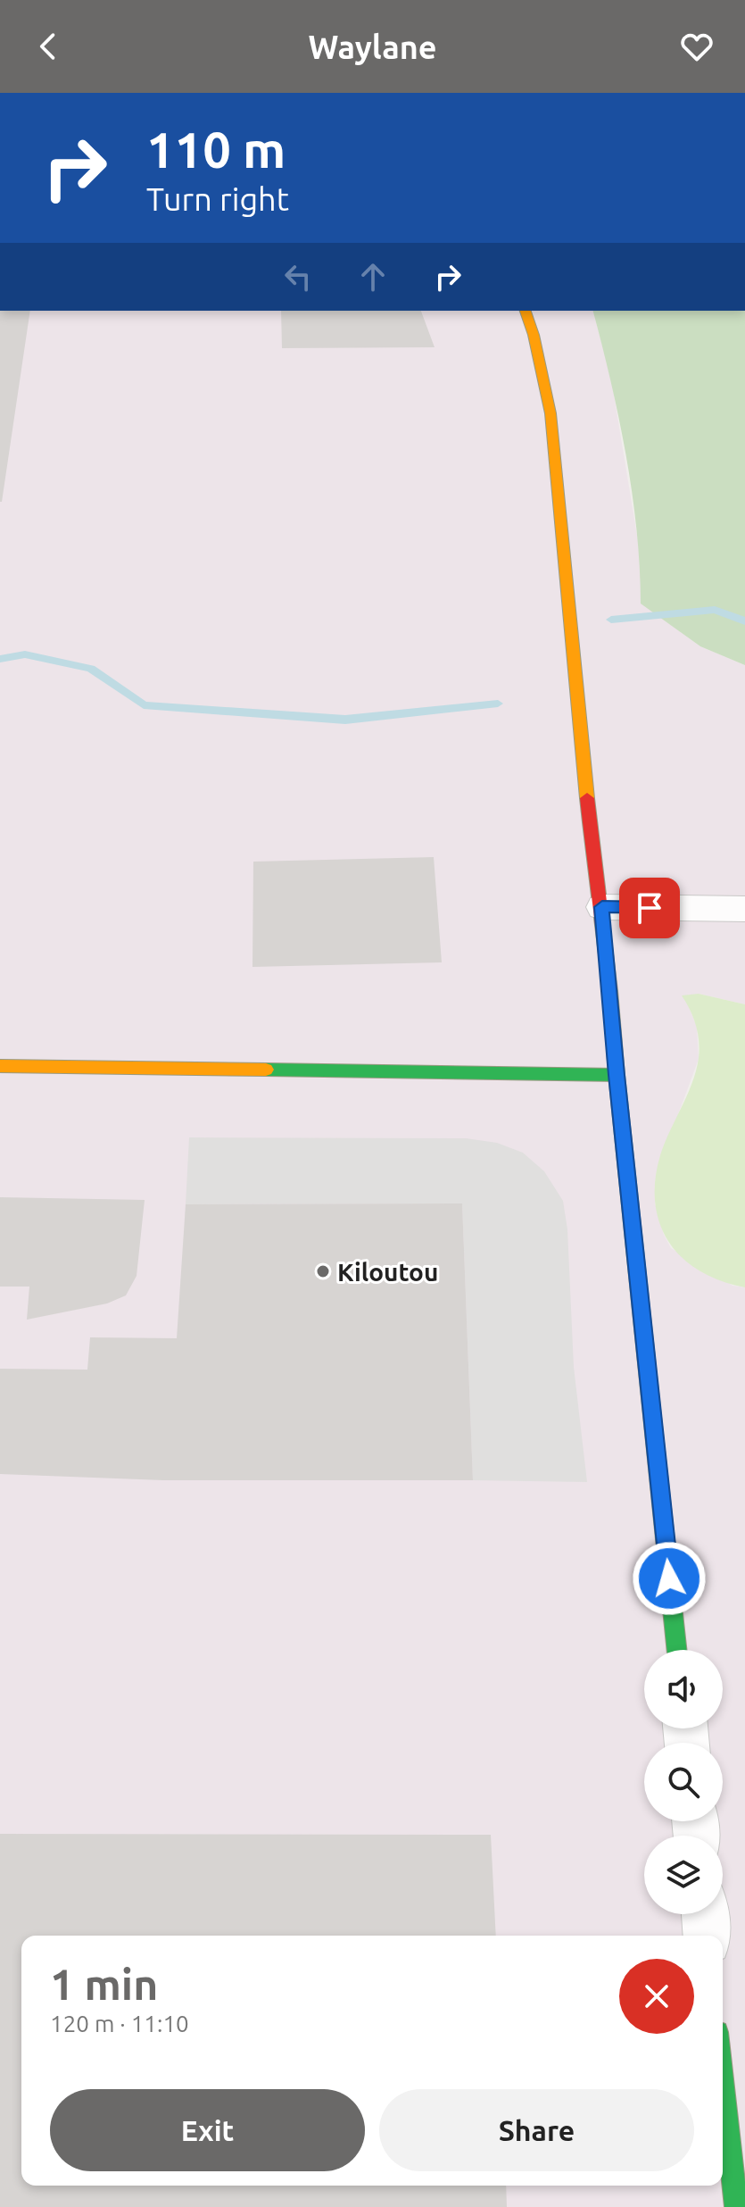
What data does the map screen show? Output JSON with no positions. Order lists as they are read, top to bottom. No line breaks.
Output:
{"places":["Kiloutou"],"page":{"header":"Waylane","turn":["110 m","Turn right"],"heading":["1 min","120 m · 11:10"],"buttons":["Exit","Share"]}}
